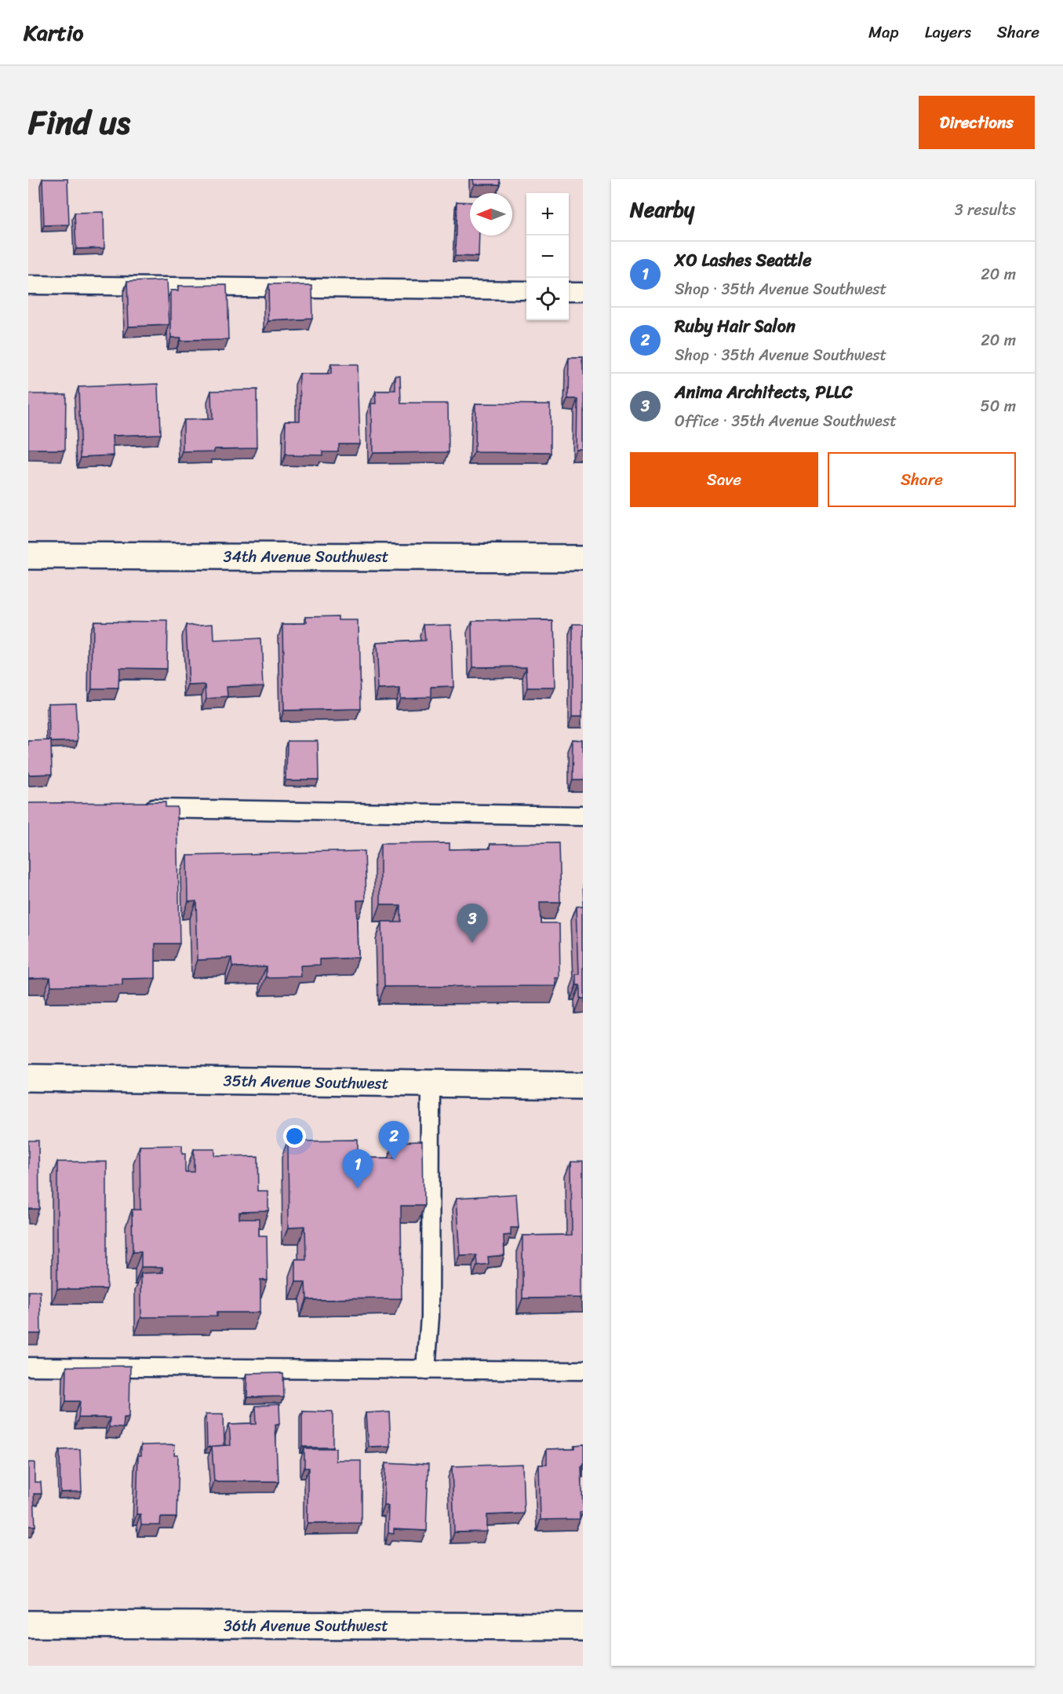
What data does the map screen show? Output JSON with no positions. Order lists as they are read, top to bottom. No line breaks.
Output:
{"streets":{"street":["34th Avenue Southwest","35th Avenue Southwest","36th Avenue Southwest"]},"north":"left","page":{"header":"Kartio","nav":["Map","Layers","Share"],"title":"Find us","buttons":["Directions",["Save","Share"]],"heading":["Nearby","3 results"],"map_buttons":["+","−"],"list":[{"mark":"1","name":"XO Lashes Seattle","note":"Shop · 35th Avenue Southwest","value":"20 m"},{"mark":"2","name":"Ruby Hair Salon","note":"Shop · 35th Avenue Southwest","value":"20 m"},{"mark":"3","name":"Anima Architects, PLLC","note":"Office · 35th Avenue Southwest","value":"50 m"}],"pins":["3","2","1"]}}
